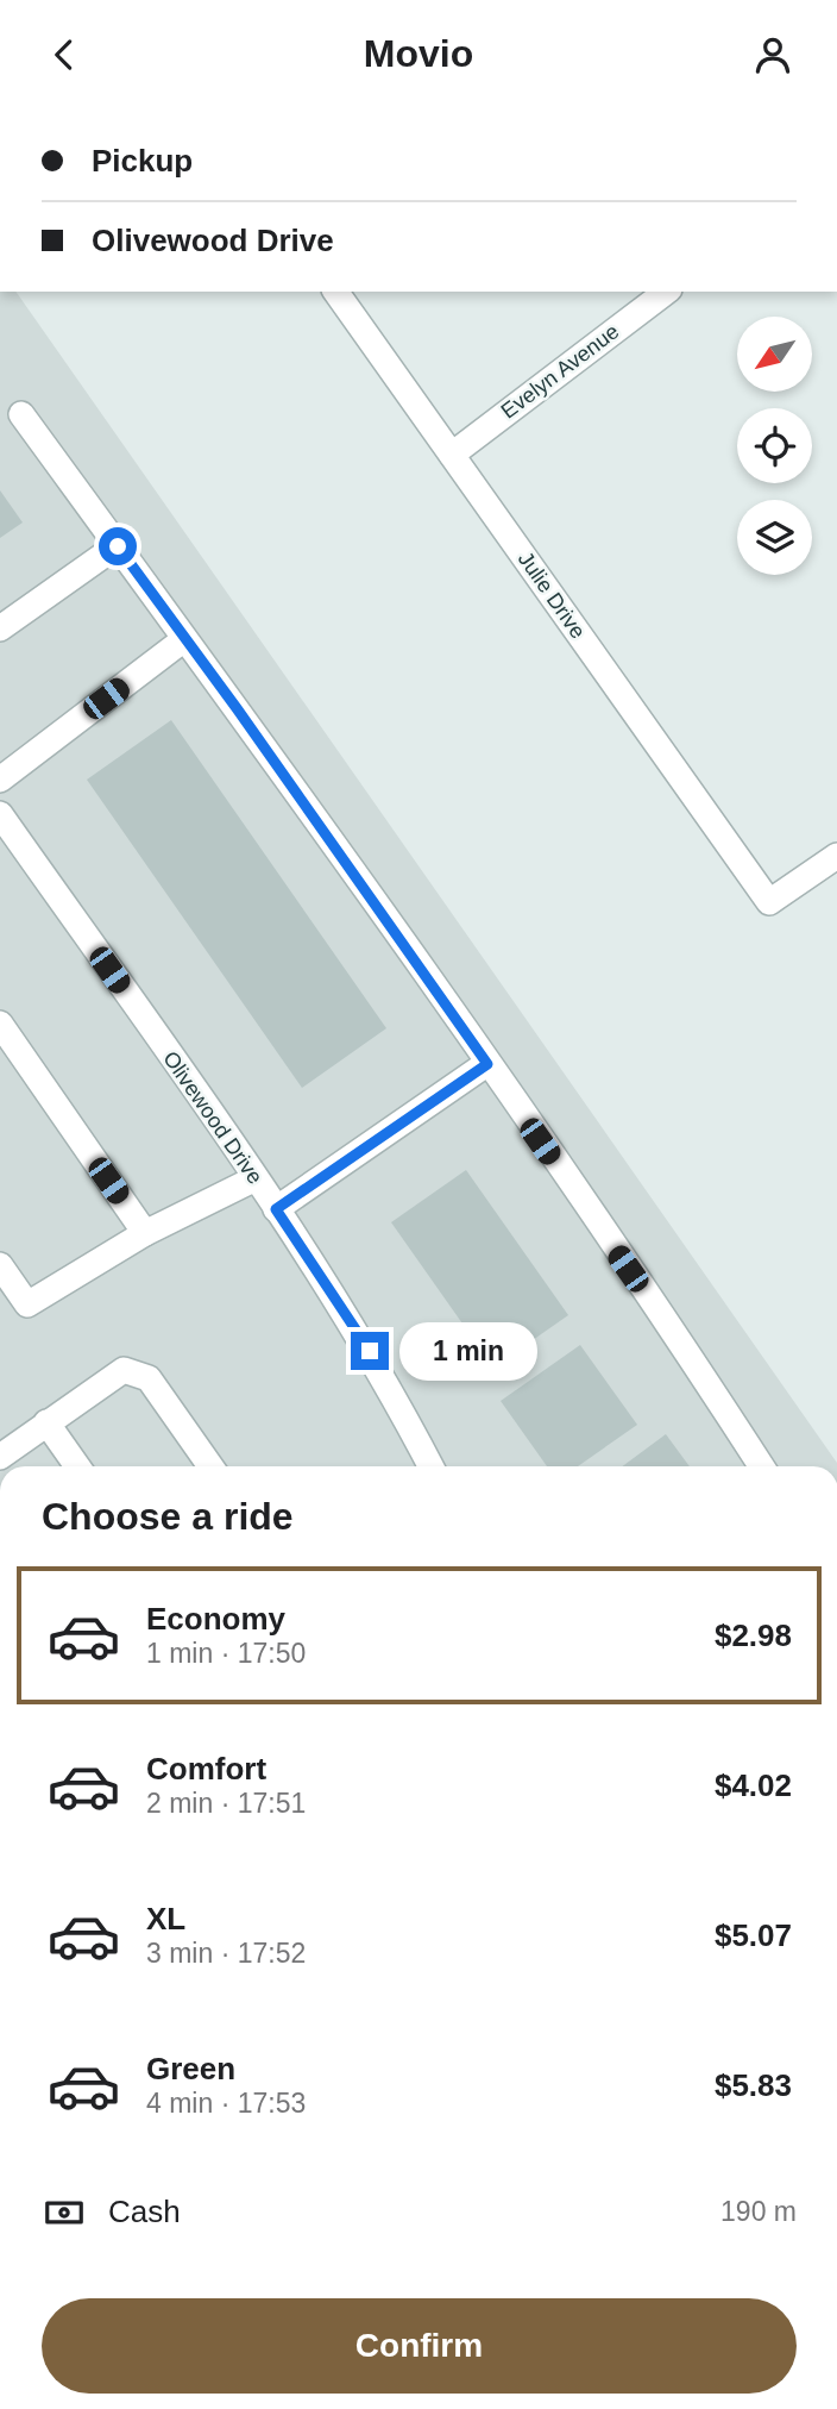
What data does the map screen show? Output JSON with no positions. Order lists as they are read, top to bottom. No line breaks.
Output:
{"streets":{"street":["Evelyn Avenue","Julie Drive","Olivewood Drive"]},"crossings":[["Evelyn Avenue","Julie Drive"]],"north":"bottom left","page":{"header":"Movio","banner":["Pickup","Olivewood Drive"],"bubble":"1 min","heading":"Choose a ride","list":[{"name":"Economy","note":"1 min · 17:50","value":"$2.98"},{"name":"Comfort","note":"2 min · 17:51","value":"$4.02"},{"name":"XL","note":"3 min · 17:52","value":"$5.07"},{"name":"Green","note":"4 min · 17:53","value":"$5.83"}],"pay":["Cash","190 m"],"buttons":"Confirm"}}
